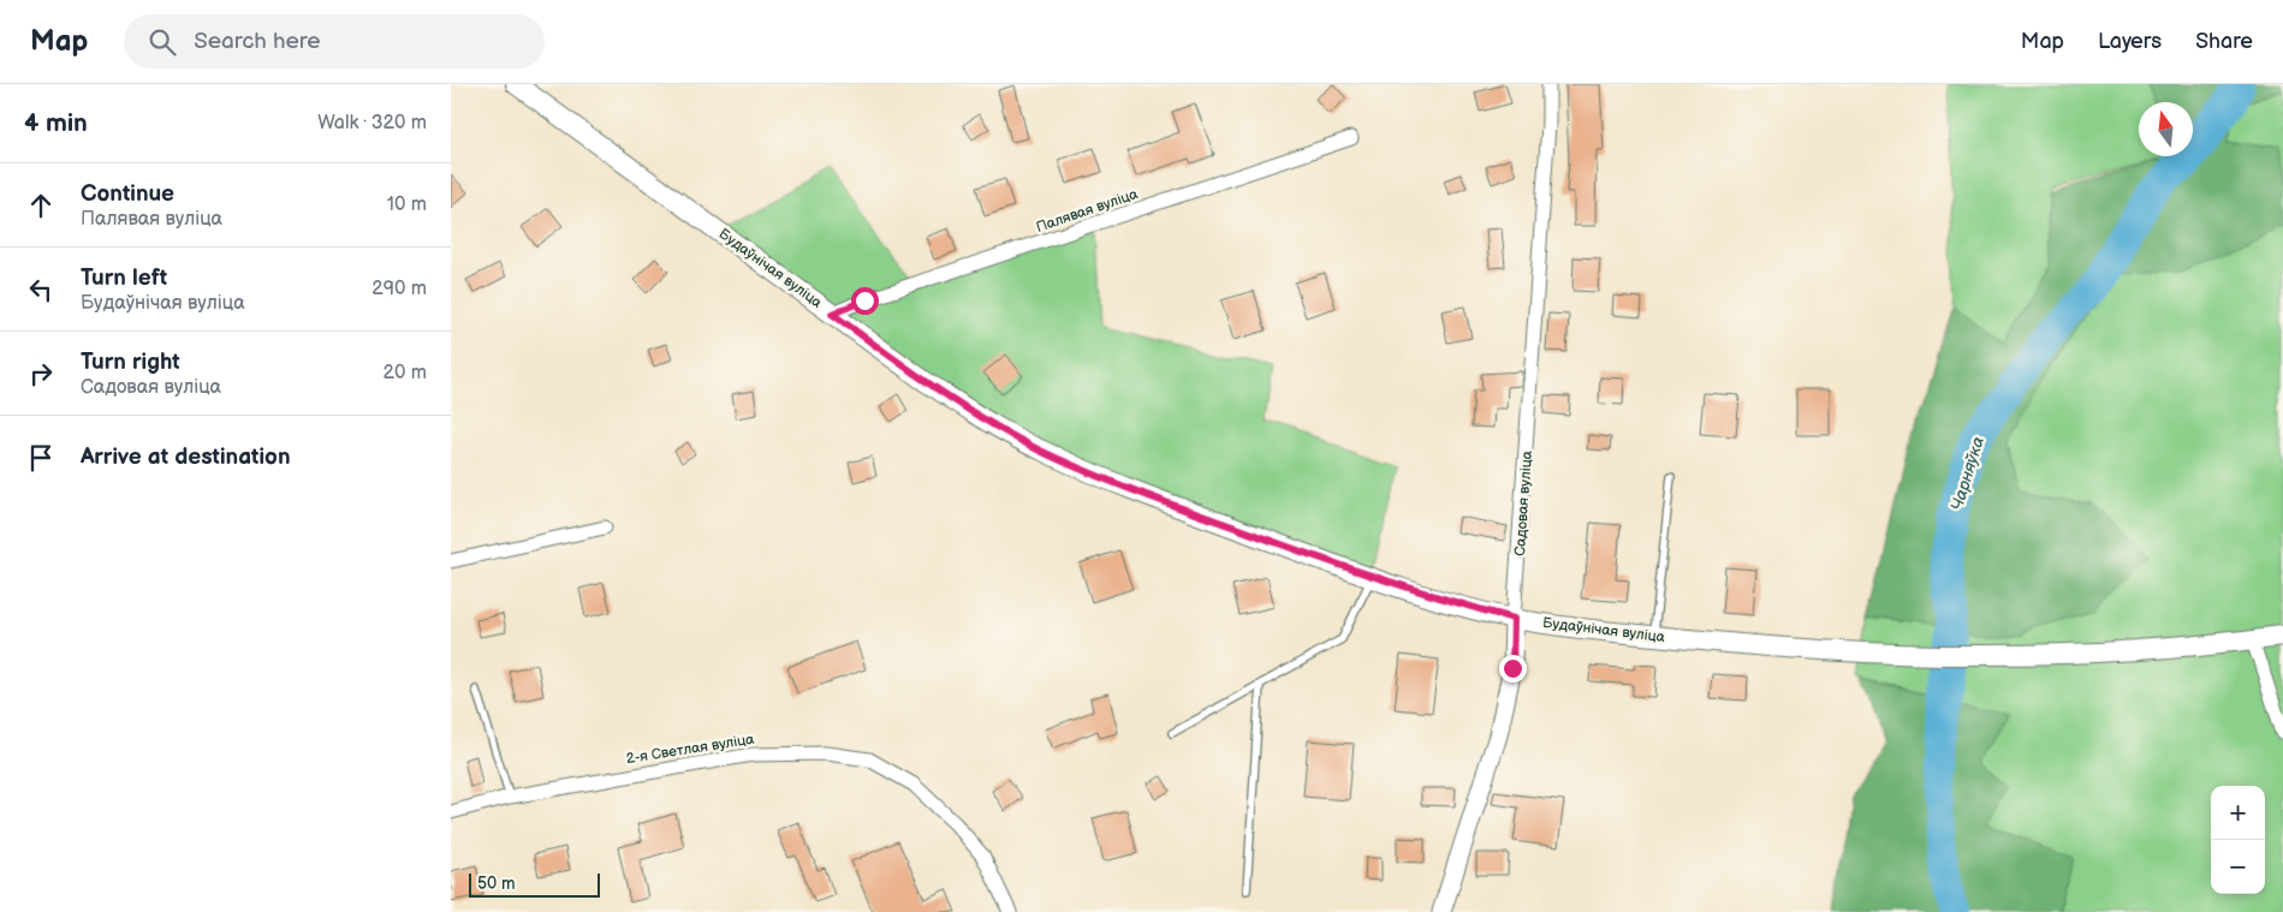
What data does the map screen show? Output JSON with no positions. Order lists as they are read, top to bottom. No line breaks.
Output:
{"streets":{"main road":["Будаўнічая вуліца"],"street":["Палявая вуліца","Садовая вуліца","2-я Светлая вуліца"]},"crossings":[["Палявая вуліца","Будаўнічая вуліца"],["Будаўнічая вуліца","Садовая вуліца"]],"water":["Чарняўка"],"scale_bar":"50 m","north":"top","page":{"header":"Map","search":"Search here","nav":["Map","Layers","Share"],"heading":["4 min","Walk · 320 m"],"list":[["Continue","Палявая вуліца","10 m"],["Turn left","Будаўнічая вуліца","290 m"],["Turn right","Садовая вуліца","20 m"],"Arrive at destination"],"map_buttons":["+","−"],"scale":"50 m"}}
